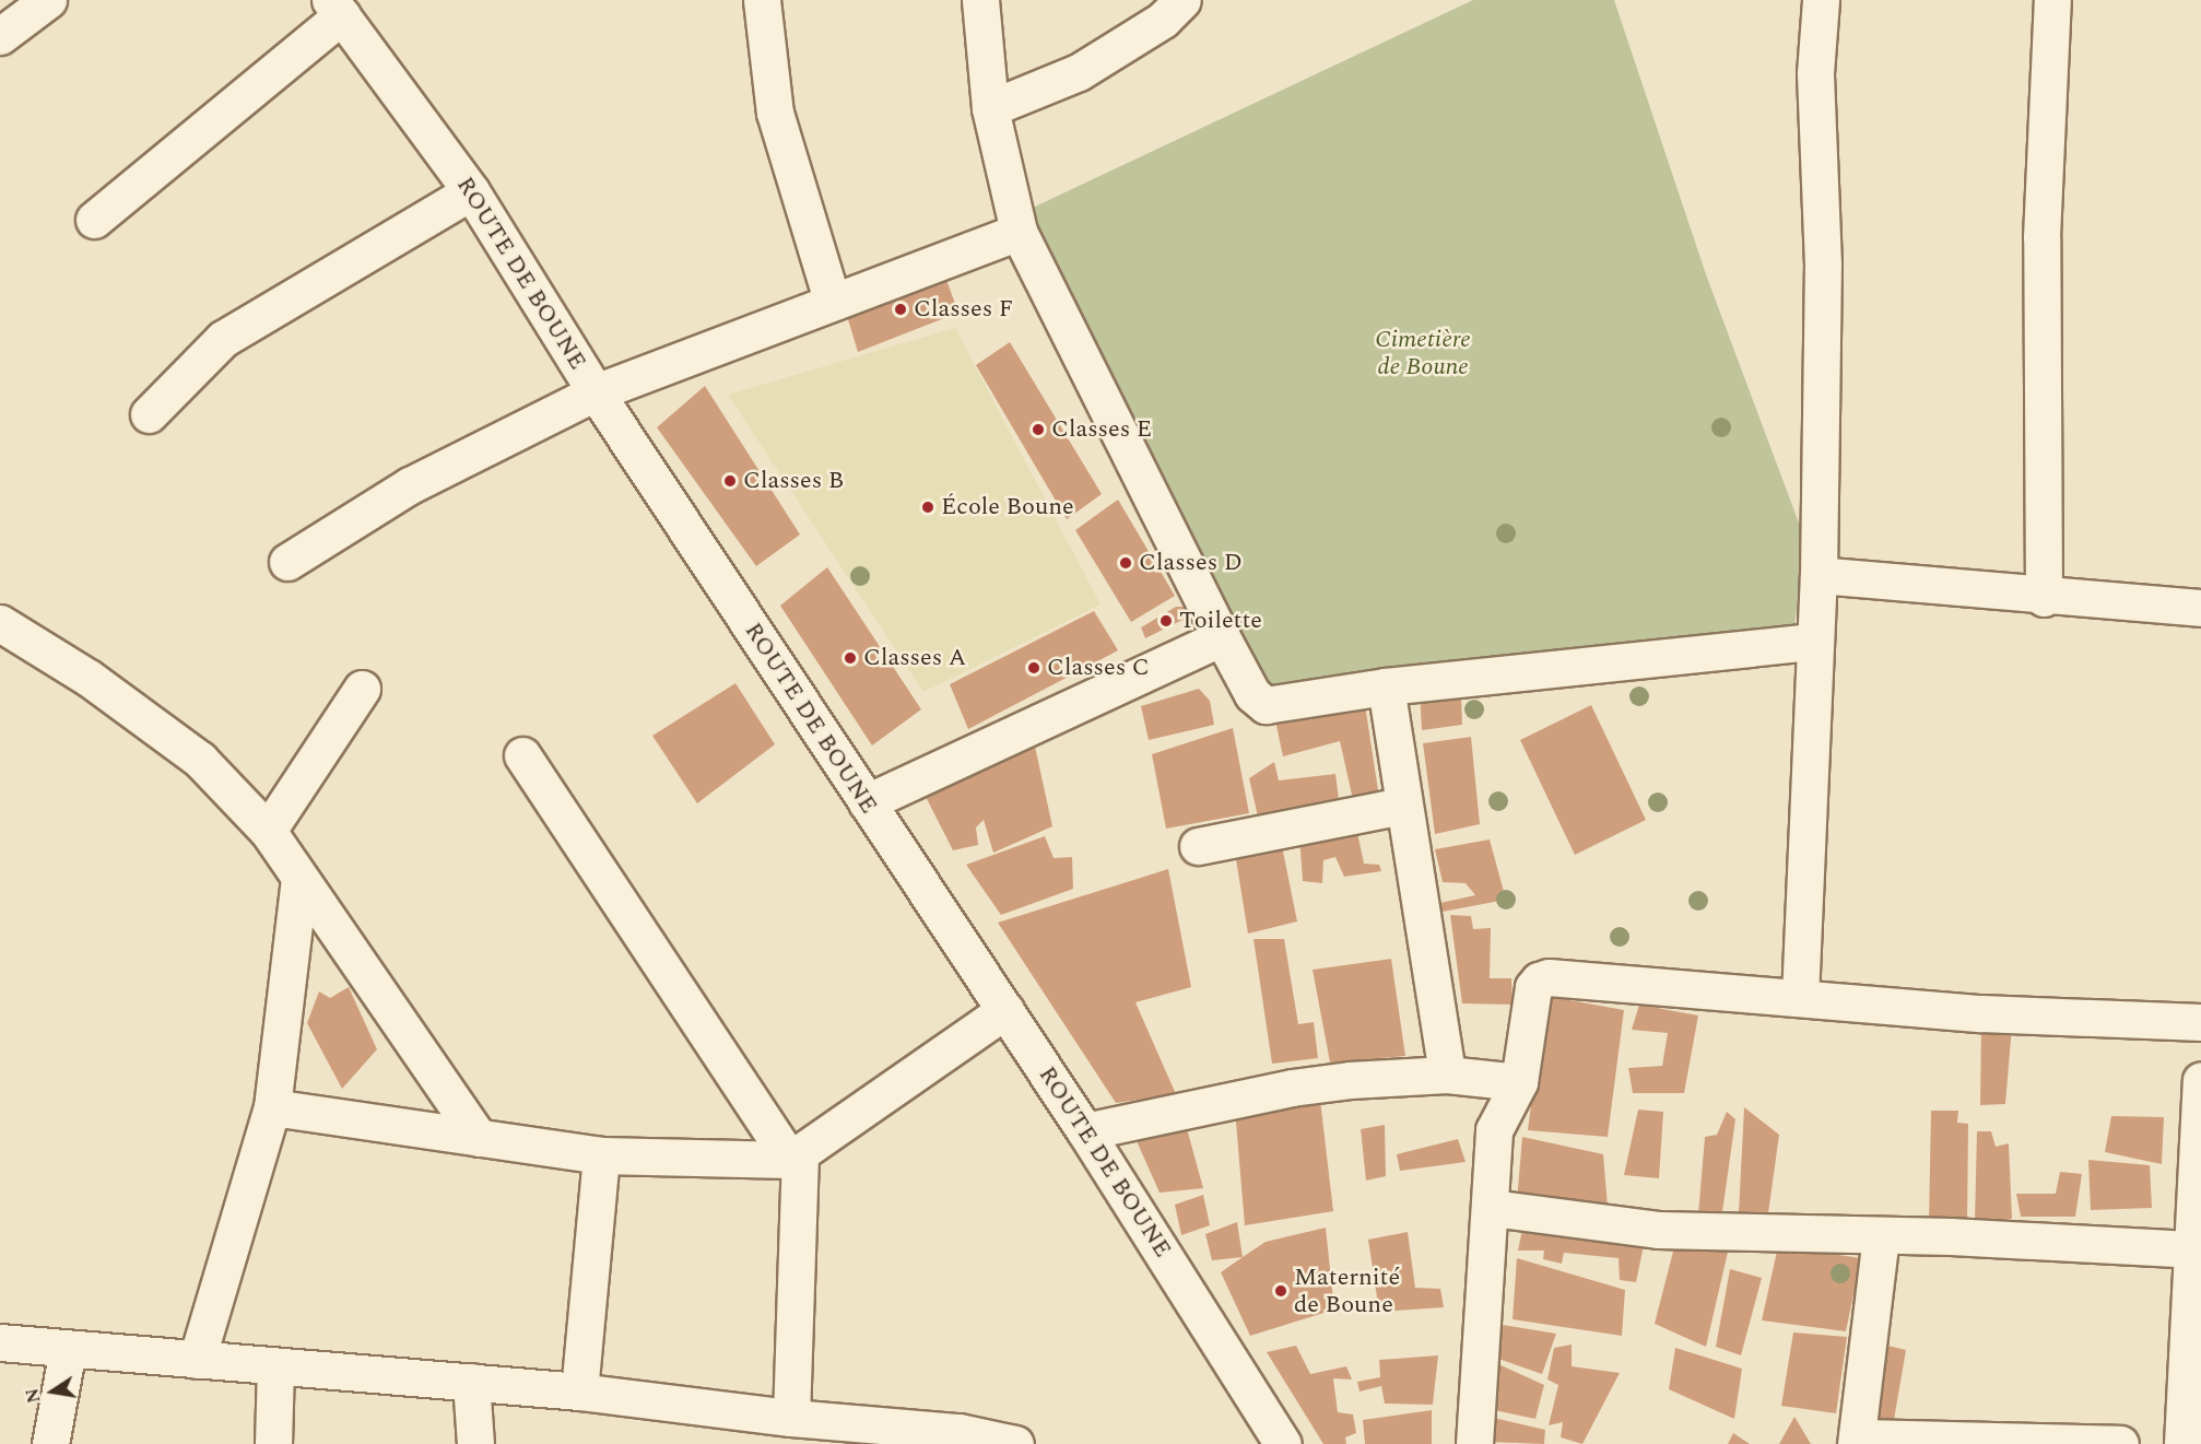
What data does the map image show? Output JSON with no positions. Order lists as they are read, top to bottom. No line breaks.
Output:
{"streets":{"street":["ROUTE DE BOUNE"]},"parks":["Cimetière de Boune"],"places":["Classes F","Classes E","Classes B","École Boune","Classes D","Toilette","Classes A","Classes C","Maternité de Boune"],"north":"left"}
